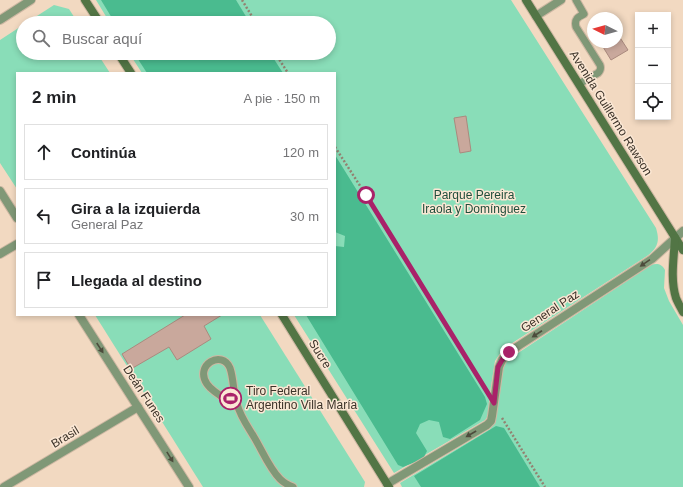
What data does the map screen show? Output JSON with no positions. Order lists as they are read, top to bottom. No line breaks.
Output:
{"streets":{"main road":["Avenida Guillermo Rawson","Sucre"],"street":["General Paz","Deán Funes","Brasil"]},"crossings":[["Avenida Guillermo Rawson","General Paz"],["General Paz","Sucre"],["Deán Funes","Brasil"]],"one_way":["General Paz","Deán Funes"],"parks":["Parque Pereira Iraola y Domínguez"],"places":{"sports":["Tiro Federal Argentino Villa María"]},"north":"left","page":{"map_buttons":["+","−"],"search":"Buscar aquí","heading":["2 min","A pie · 150 m"],"list":[["Continúa","120 m"],["Gira a la izquierda","General Paz","30 m"],"Llegada al destino"]}}
